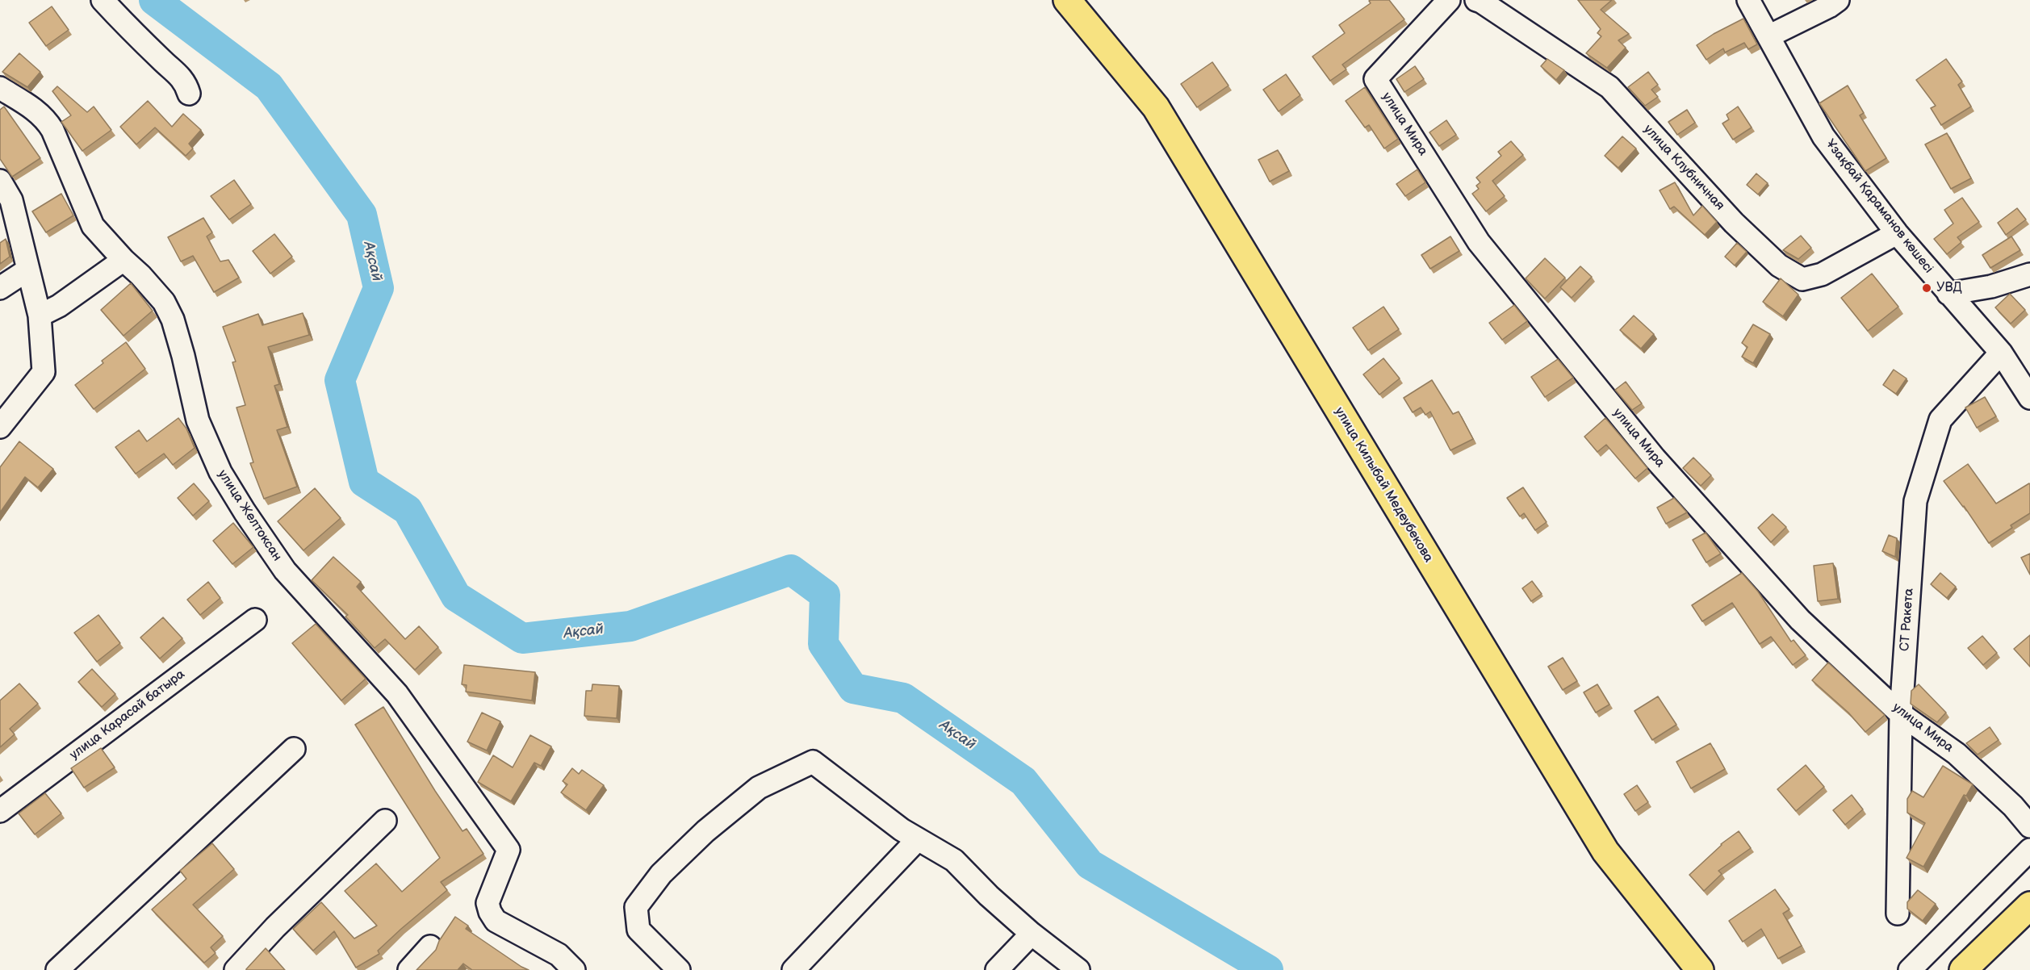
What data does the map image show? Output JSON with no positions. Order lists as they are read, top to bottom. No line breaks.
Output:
{"streets":{"main road":["улица Килыбай Медеубекова"],"street":["улица Мира","улица Клубничная","Ұзақбай Қараманов көшесі","улица Желтоксан","СТ Ракета","улица Карасай батыра"]},"crossings":[["улица Мира","СТ Ракета"],["улица Клубничная","Ұзақбай Қараманов көшесі"],["Ұзақбай Қараманов көшесі","СТ Ракета"]],"water":["Ақсай"],"places":["УВД"]}
